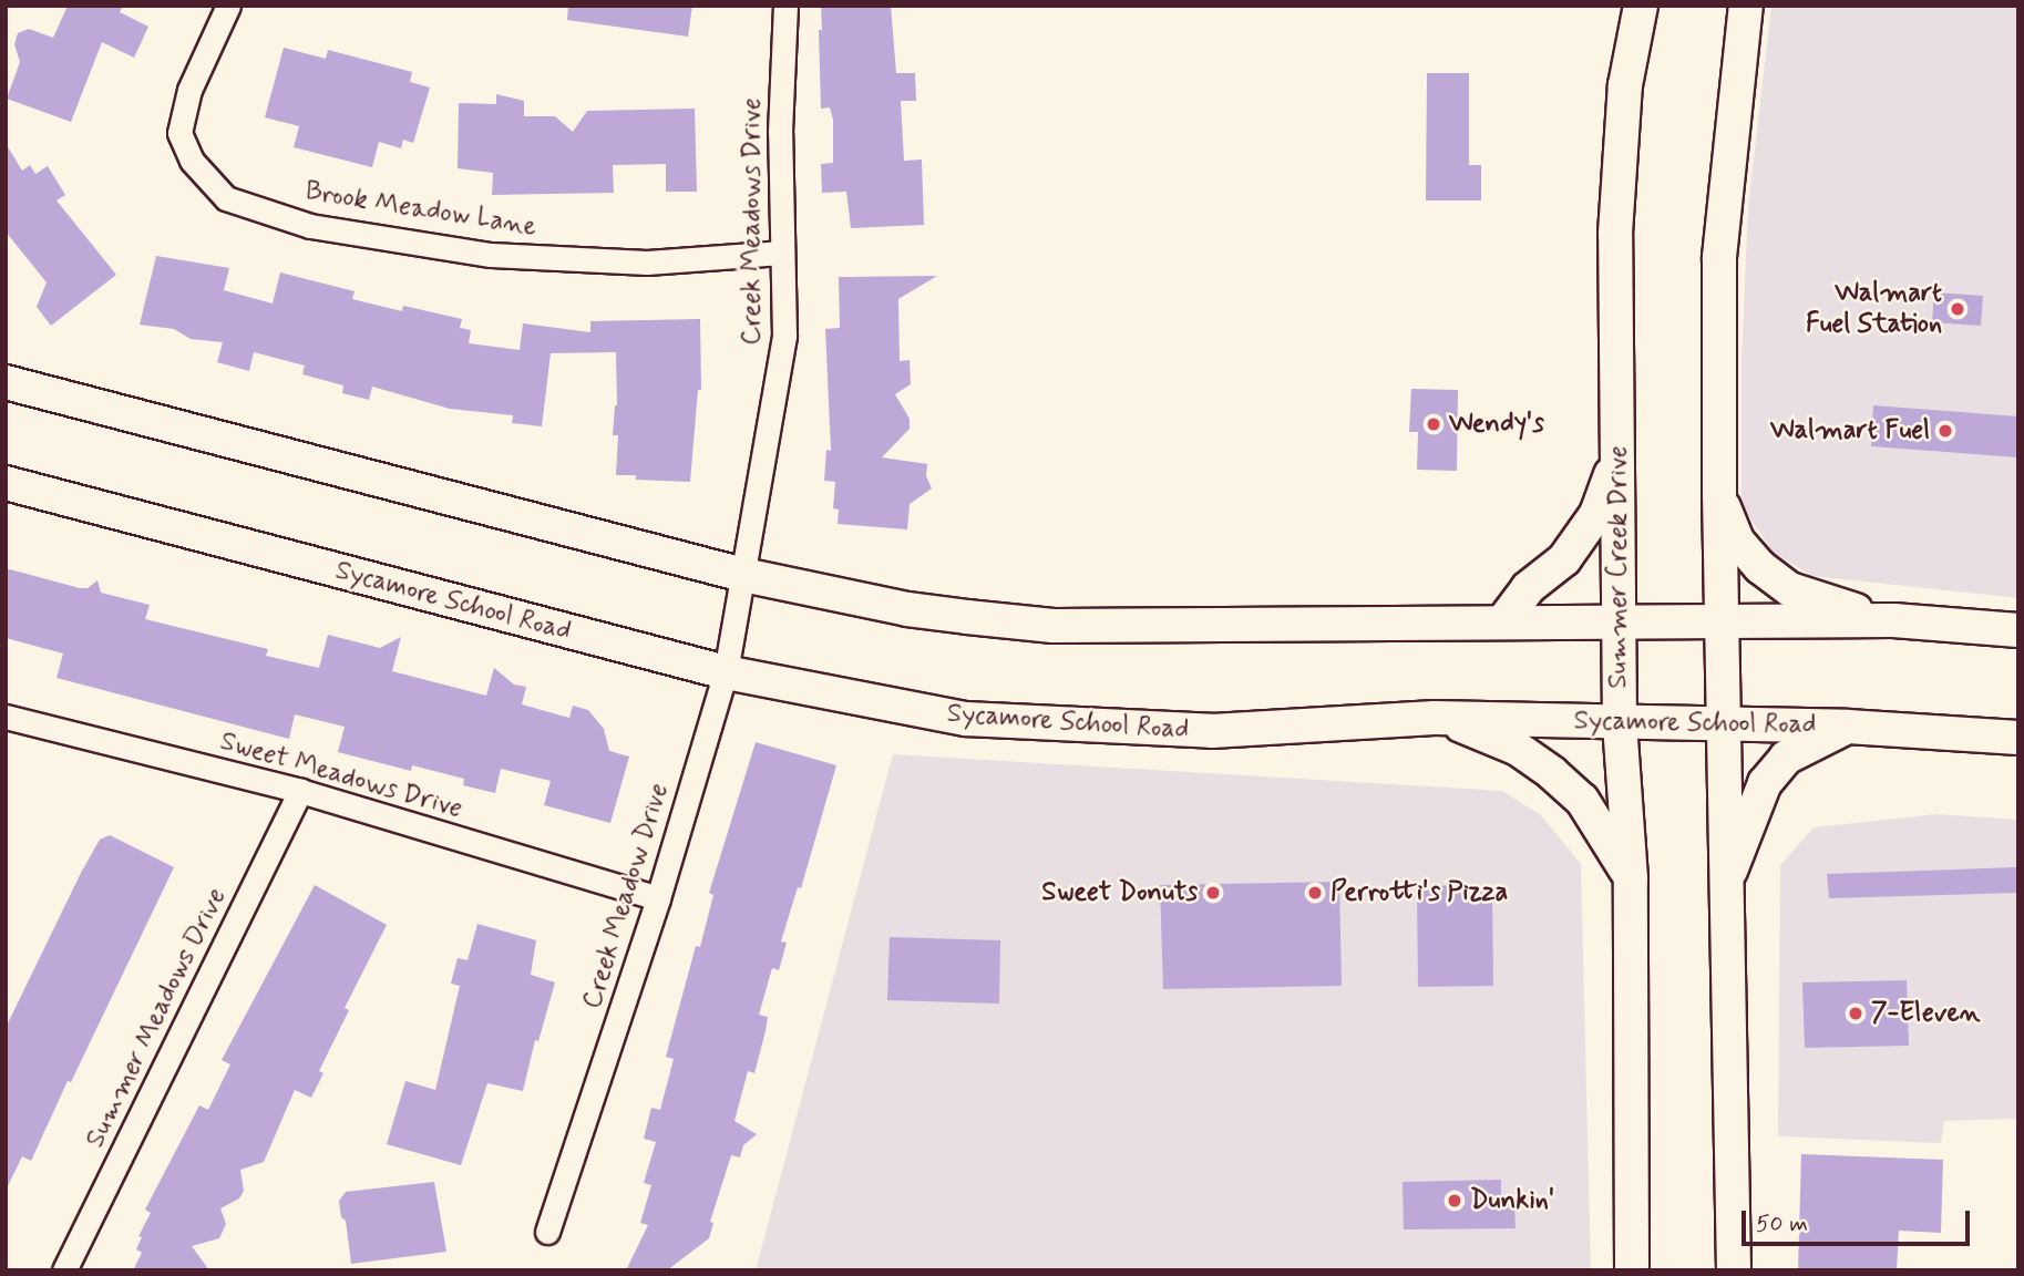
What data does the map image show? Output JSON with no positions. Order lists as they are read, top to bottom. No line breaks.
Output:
{"streets":{"main road":["Summer Creek Drive","Sycamore School Road"],"street":["Brook Meadow Lane","Creek Meadows Drive","Sweet Meadows Drive","Creek Meadow Drive","Summer Meadows Drive"]},"crossings":[["Brook Meadow Lane","Creek Meadows Drive"],["Creek Meadows Drive","Creek Meadow Drive"],["Summer Creek Drive","Sycamore School Road"],["Sycamore School Road","Creek Meadow Drive"],["Sweet Meadows Drive","Creek Meadow Drive"],["Sweet Meadows Drive","Summer Meadows Drive"]],"places":["Walmart Fuel Station","Wendy's","Walmart Fuel","Sweet Donuts","Perrotti's Pizza","7-Eleven","Dunkin'"],"scale_bar":"50 m"}
